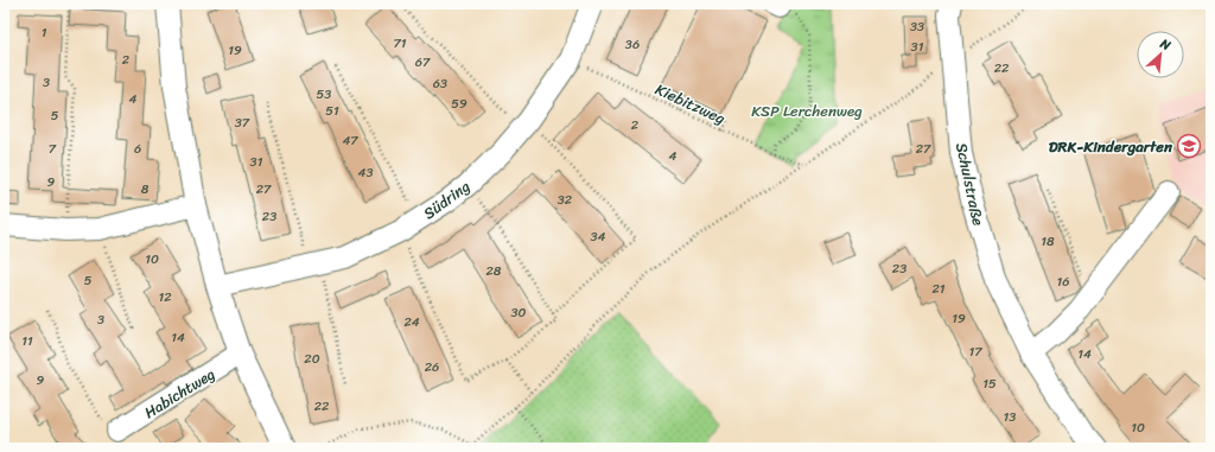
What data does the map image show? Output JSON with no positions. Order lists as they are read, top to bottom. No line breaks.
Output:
{"streets":{"street":["Schulstraße","Südring","Habichtweg"],"path":["Kiebitzweg"]},"crossings":[["Kiebitzweg","Südring"]],"parks":["KSP Lerchenweg"],"places":{"school or university":["DRK-Kindergarten"]},"house_numbers":["33","1","71","36","31","19","2","67","22","3","63","53","4","59","51","5","37","2","47","7","6","27","4","31","43","9","8","27","32","23","34","18","10","23","28","5","16","21","12","30","19","3","24","14","11","17","14","20","26","9","15","22","13","10"],"north":"top right"}
